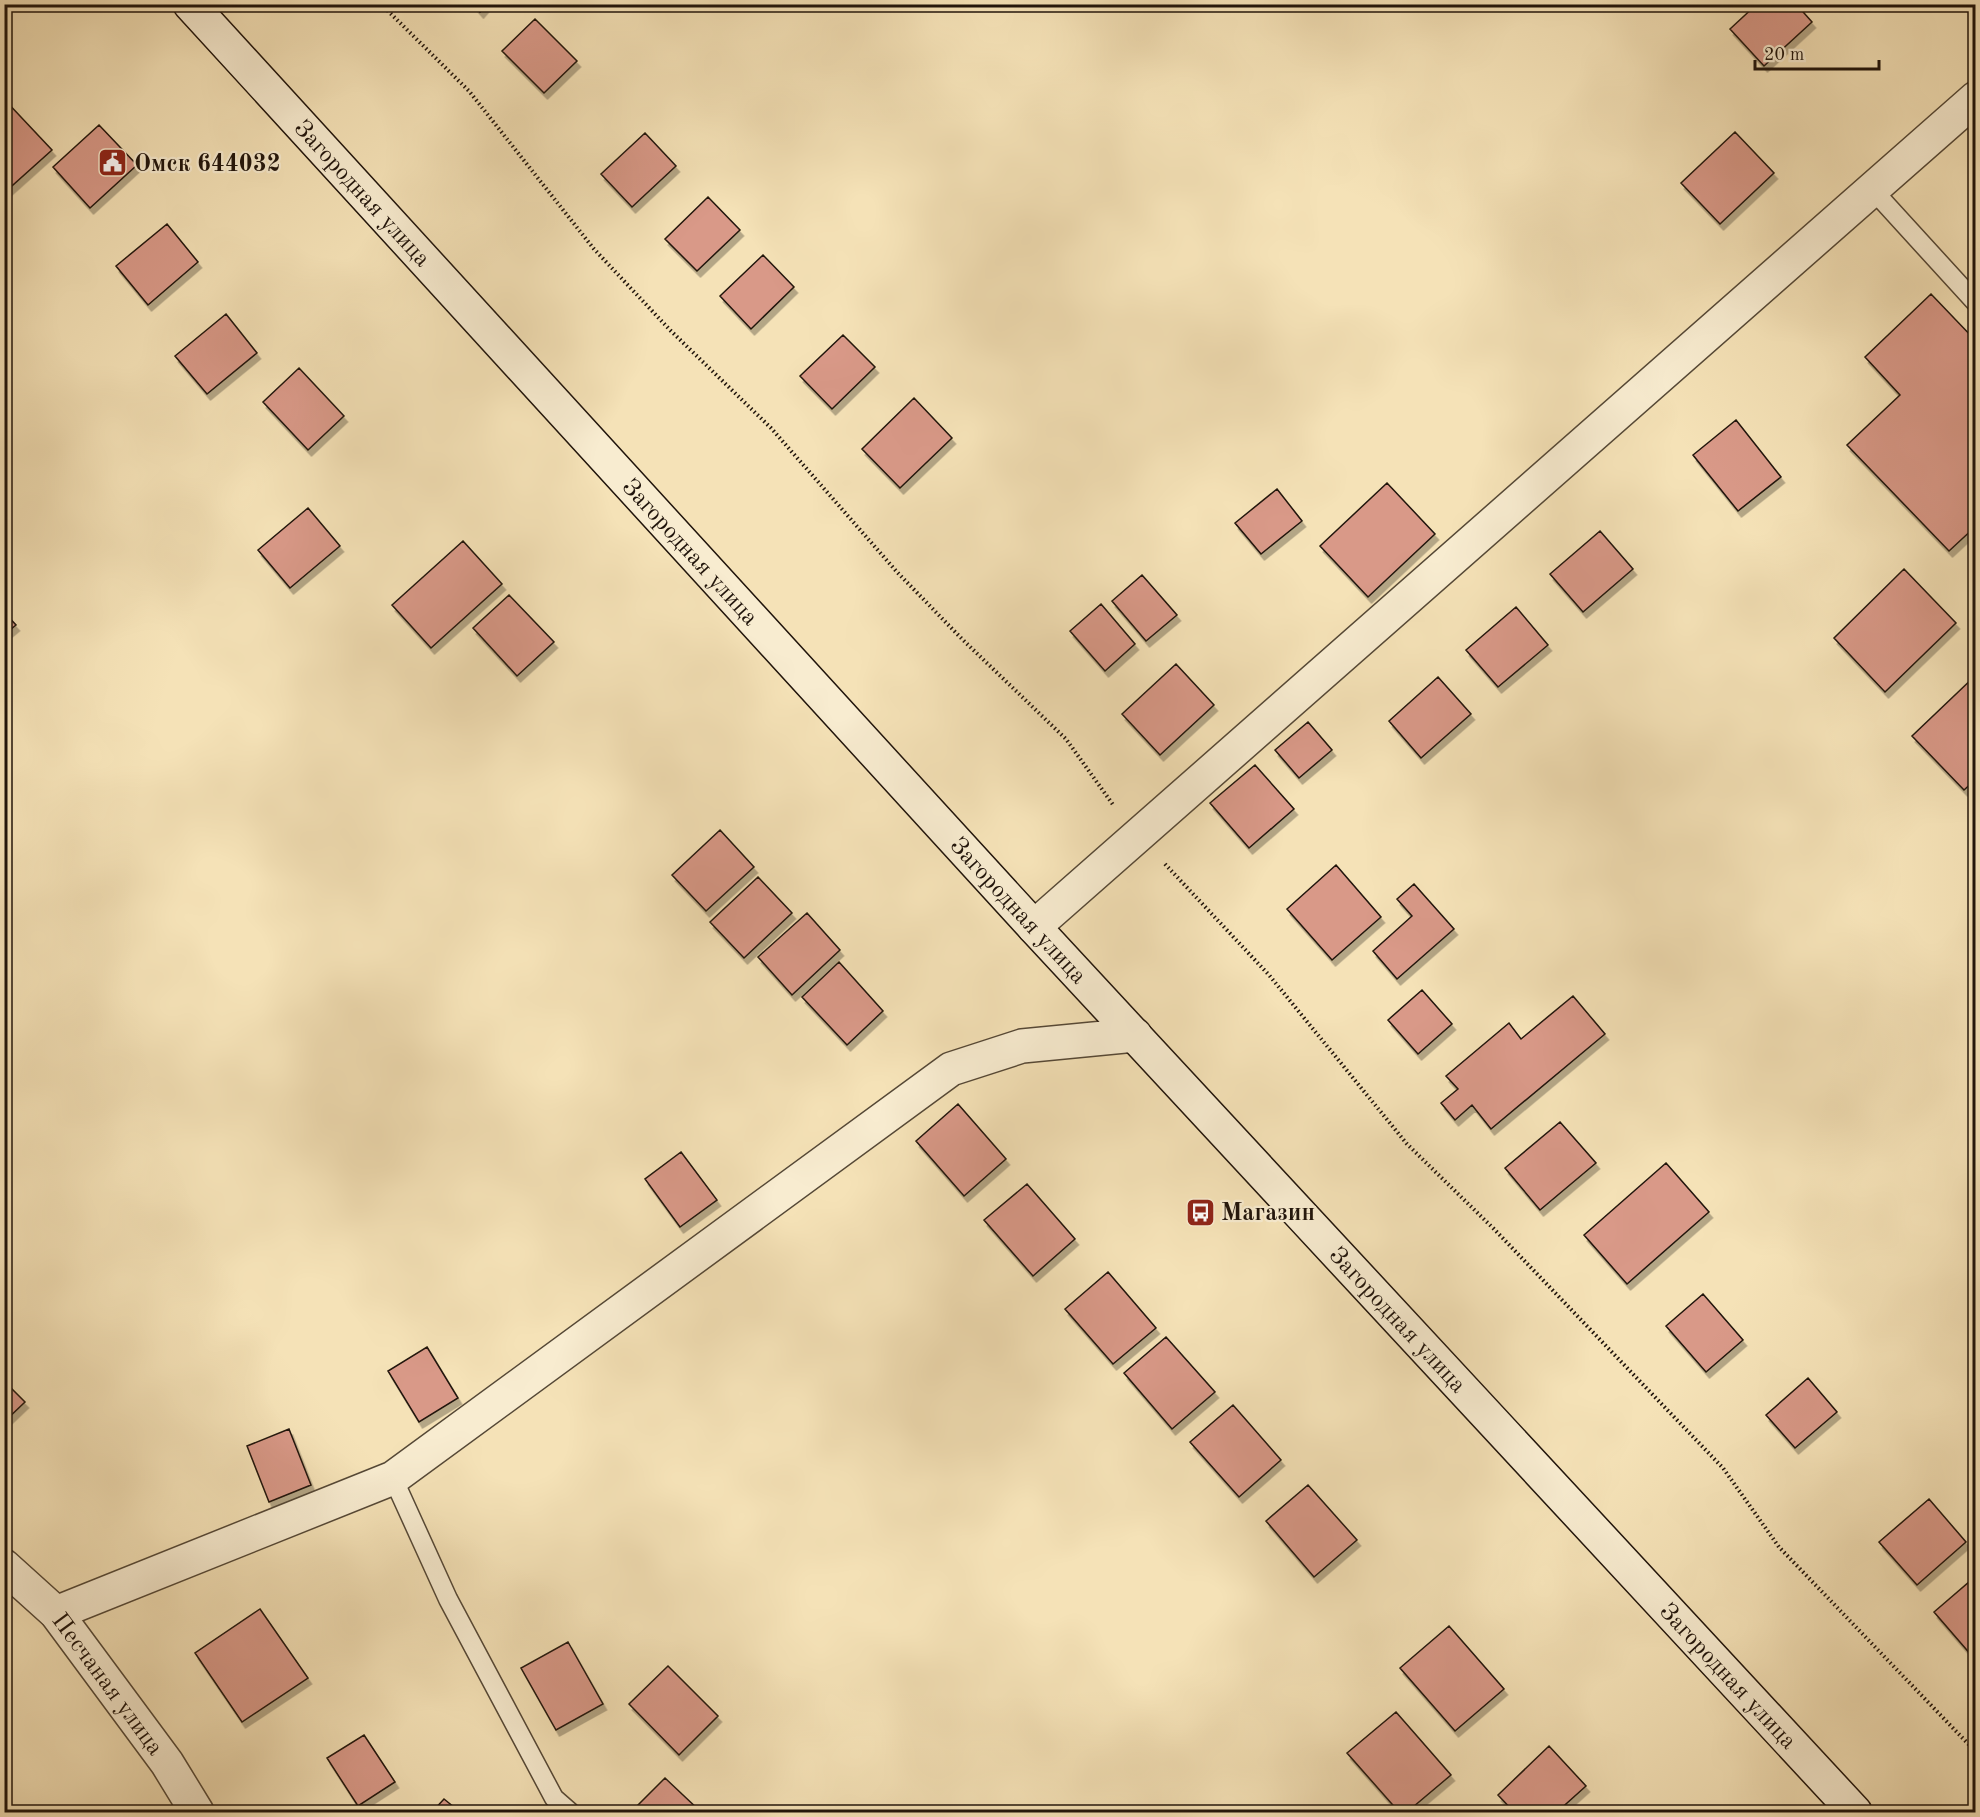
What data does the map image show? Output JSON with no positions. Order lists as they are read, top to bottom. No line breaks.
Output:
{"streets":{"street":["Загородная улица","Песчаная улица"]},"places":{"public building":["Омск 644032"],"bus stop":["Магазин"]},"scale_bar":"20 m"}
